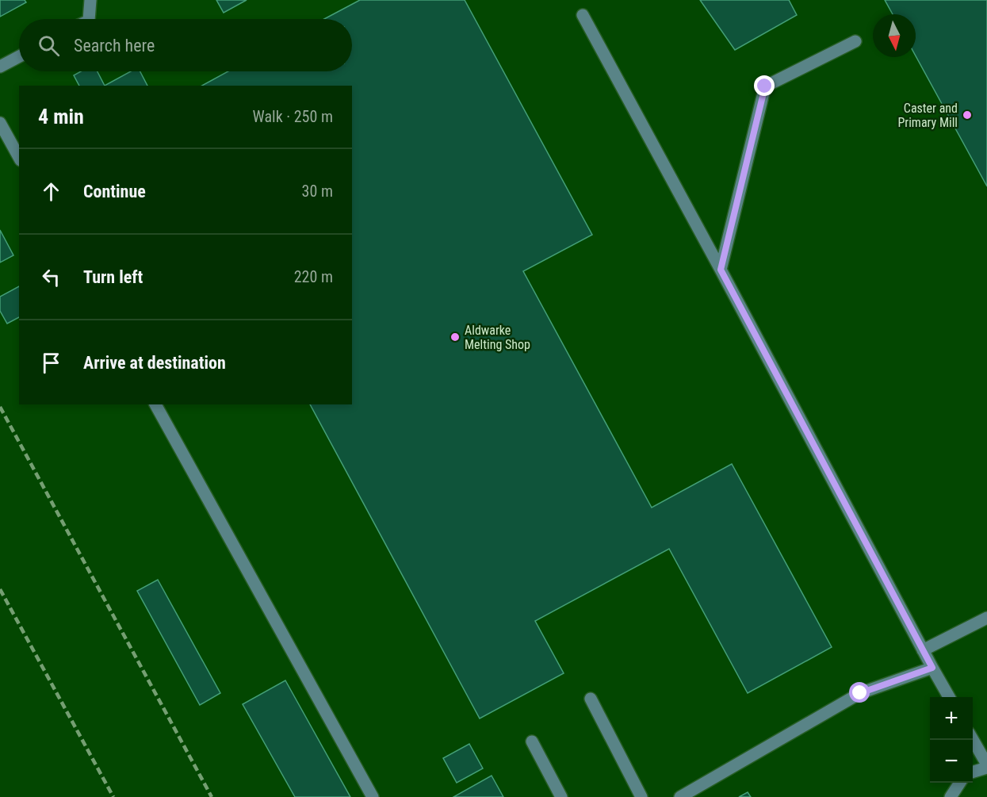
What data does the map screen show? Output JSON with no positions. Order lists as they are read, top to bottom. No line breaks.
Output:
{"places":["Caster and Primary Mill","Aldwarke Melting Shop"],"north":"bottom","page":{"search":"Search here","heading":["4 min","Walk · 250 m"],"list":[["Continue","30 m"],["Turn left","220 m"],"Arrive at destination"],"map_buttons":["+","−"]}}
